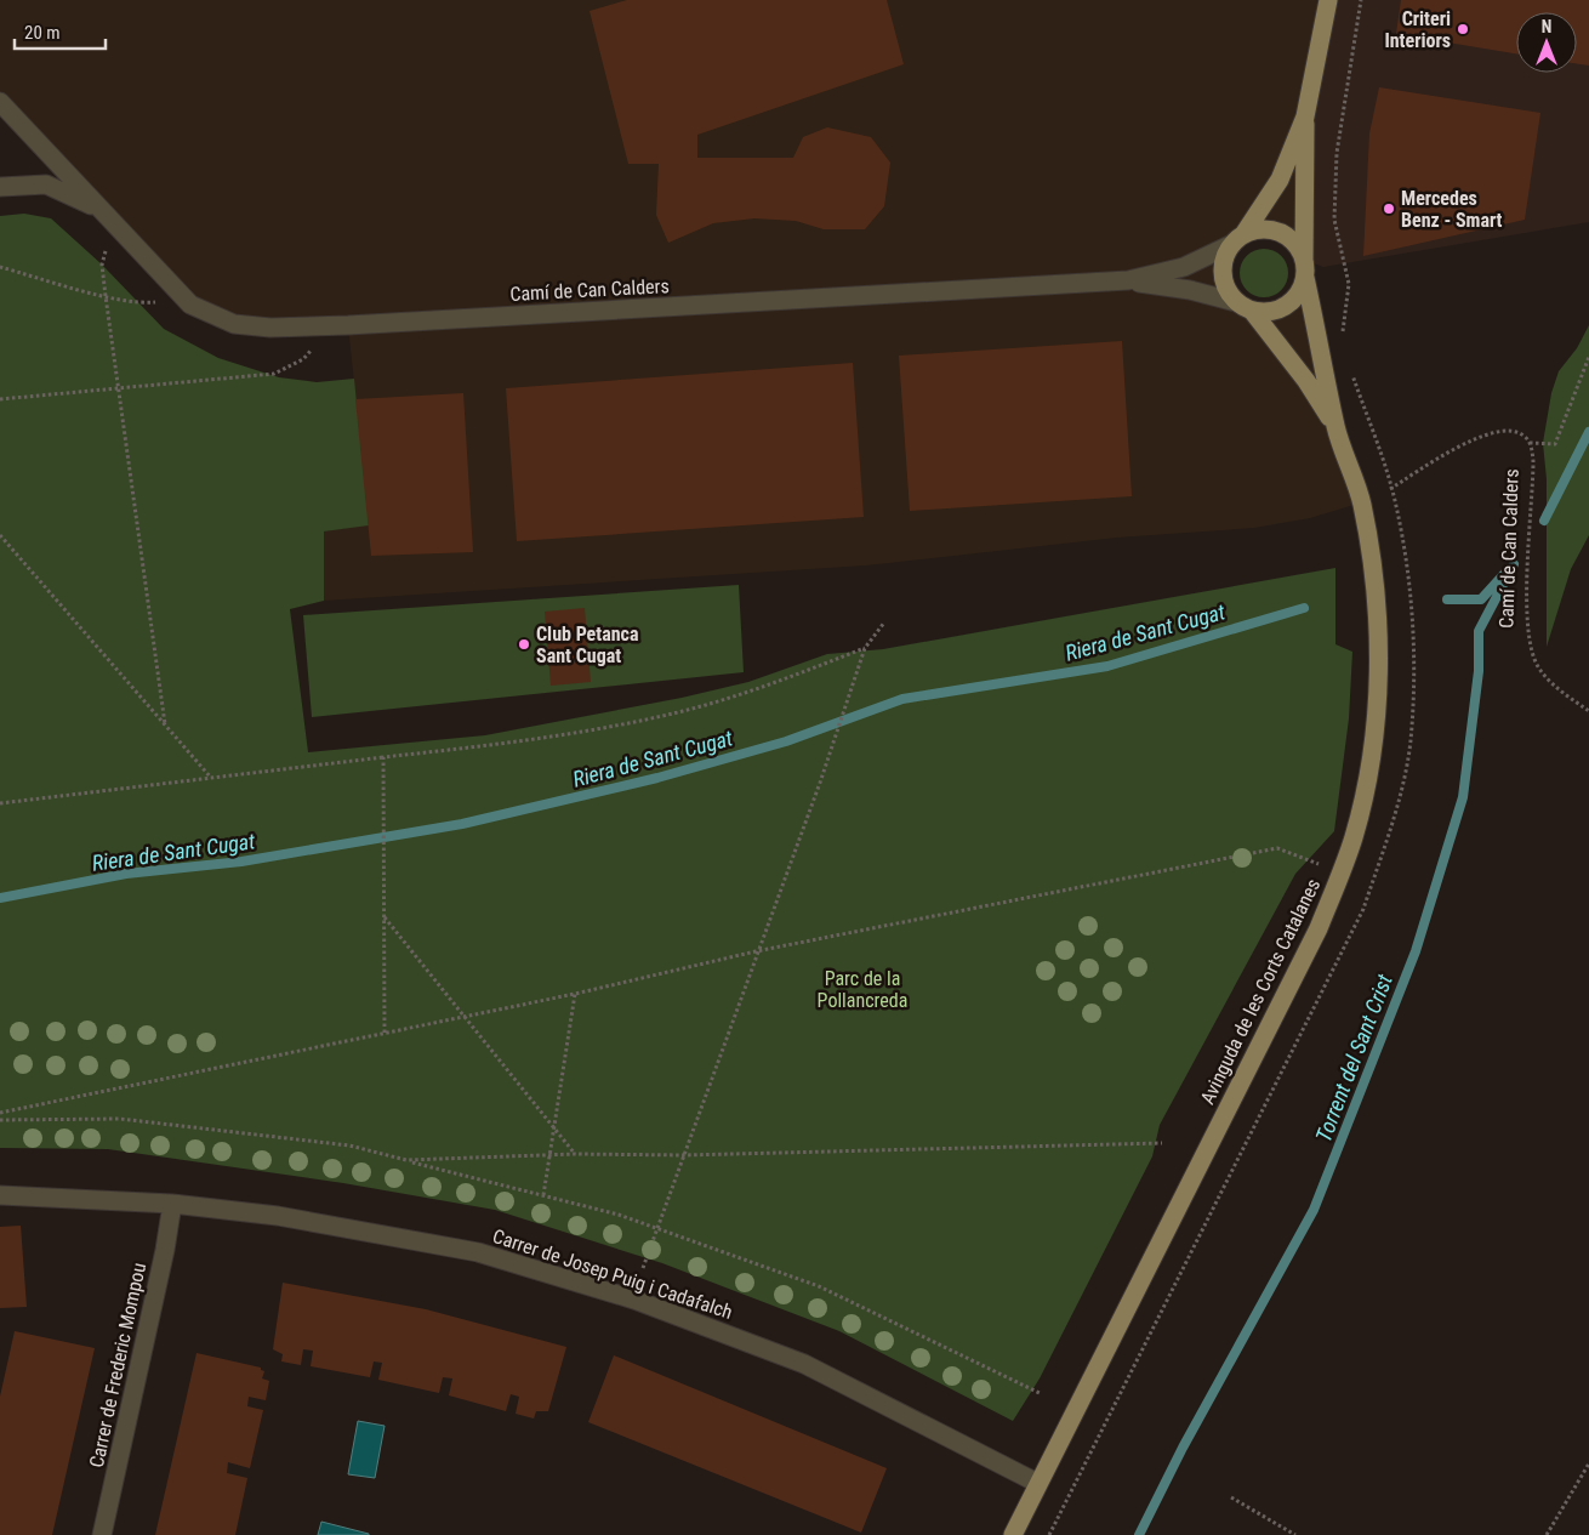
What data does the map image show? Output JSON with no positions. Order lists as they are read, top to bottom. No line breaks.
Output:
{"streets":{"main road":["Avinguda de les Corts Catalanes"],"street":["Camí de Can Calders","Carrer de Josep Puig i Cadafalch","Carrer de Frederic Mompou"]},"crossings":[["Camí de Can Calders","Avinguda de les Corts Catalanes"],["Avinguda de les Corts Catalanes","Carrer de Josep Puig i Cadafalch"],["Carrer de Josep Puig i Cadafalch","Carrer de Frederic Mompou"]],"water":["Riera de Sant Cugat","Torrent del Sant Crist"],"parks":["Parc de la Pollancreda"],"places":["Criteri Interiors","Mercedes Benz - Smart","Club Petanca Sant Cugat"],"scale_bar":"20 m","north":"top"}
